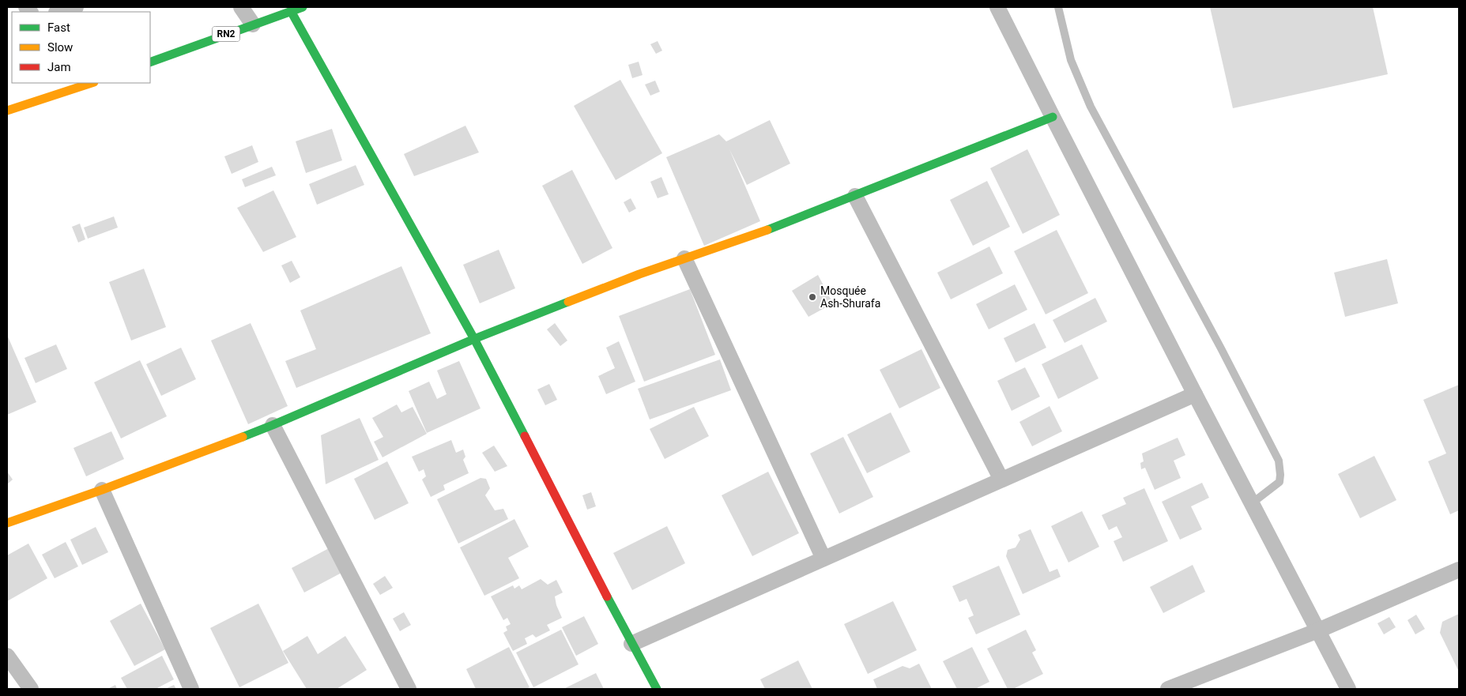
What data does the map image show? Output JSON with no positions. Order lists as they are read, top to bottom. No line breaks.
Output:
{"streets":{"main road":["RN2"]},"places":["Mosquée Ash-Shurafa"],"legend":["Fast","Slow","Jam"]}
